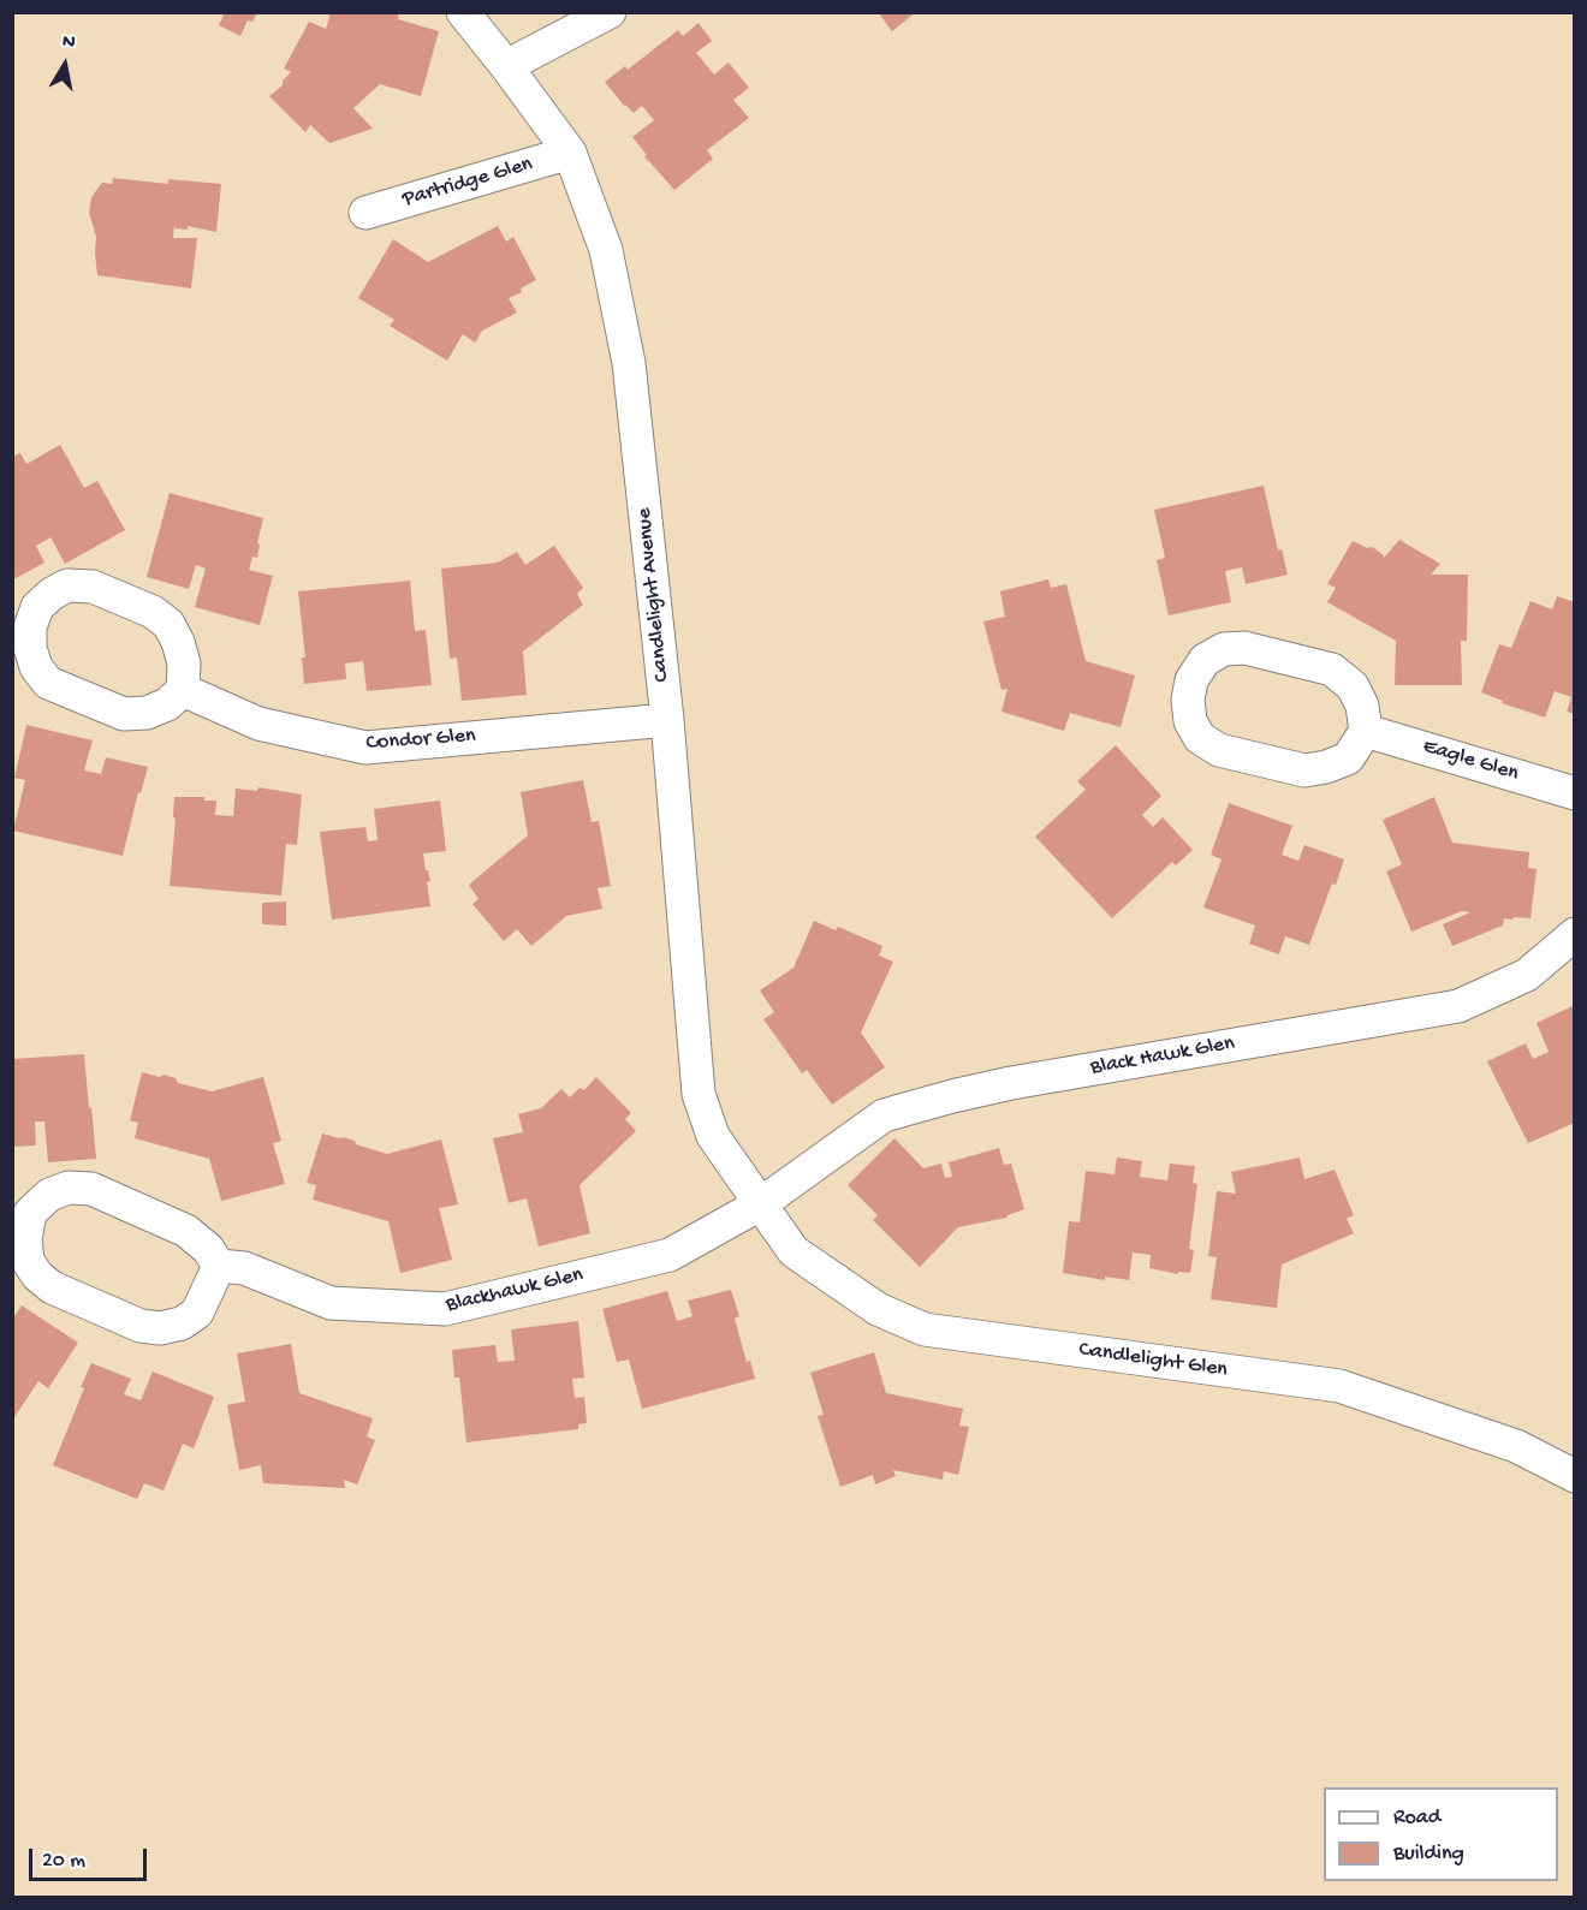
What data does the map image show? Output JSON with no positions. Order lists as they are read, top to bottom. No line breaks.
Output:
{"streets":{"street":["Partridge Glen","Candlelight Avenue","Condor Glen","Eagle Glen","Black Hawk Glen","Blackhawk Glen","Candlelight Glen"]},"crossings":[["Partridge Glen","Candlelight Avenue"],["Candlelight Avenue","Condor Glen"],["Candlelight Avenue","Black Hawk Glen"],["Candlelight Avenue","Blackhawk Glen"],["Candlelight Avenue","Candlelight Glen"],["Black Hawk Glen","Blackhawk Glen"],["Black Hawk Glen","Candlelight Glen"],["Blackhawk Glen","Candlelight Glen"]],"legend":["Road","Building"],"scale_bar":"20 m","north":"top"}
